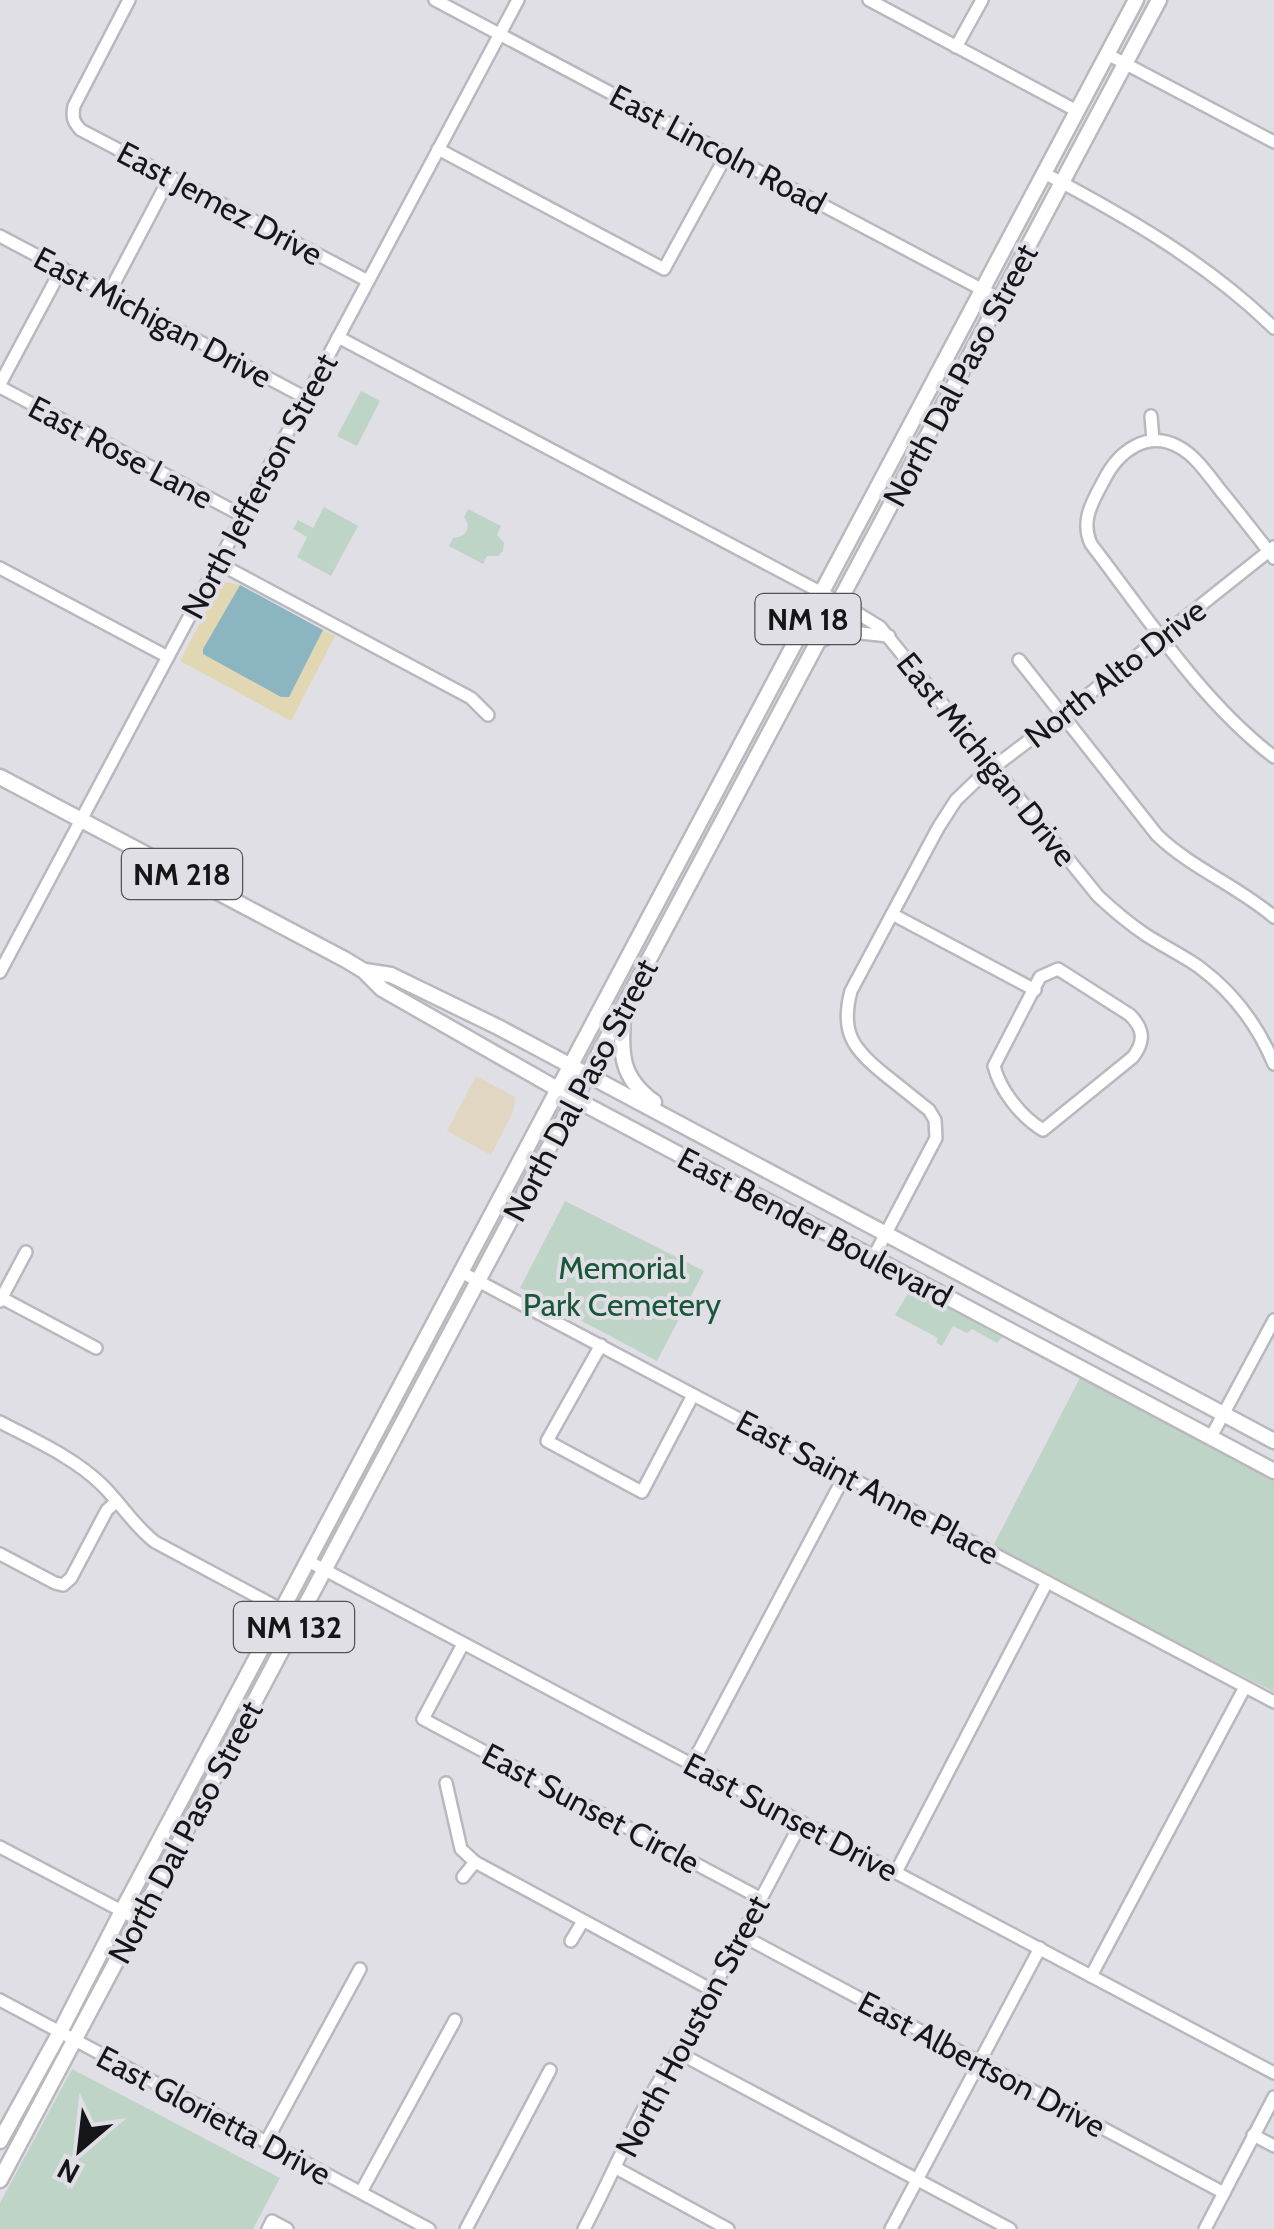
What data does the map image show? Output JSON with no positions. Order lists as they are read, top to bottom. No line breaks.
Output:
{"streets":{"main road":["North Dal Paso Street","NM 18","NM 218","East Bender Boulevard","NM 132"],"street":["East Lincoln Road","East Jemez Drive","East Michigan Drive","East Rose Lane","North Jefferson Street","North Alto Drive","East Saint Anne Place","East Sunset Circle","East Sunset Drive","North Houston Street","East Albertson Drive","East Glorietta Drive"]},"crossings":[["East Lincoln Road","North Dal Paso Street"],["East Lincoln Road","North Jefferson Street"],["East Jemez Drive","North Jefferson Street"],["East Michigan Drive","North Dal Paso Street"],["East Michigan Drive","North Jefferson Street"],["East Michigan Drive","North Alto Drive"],["North Dal Paso Street","East Bender Boulevard"],["North Dal Paso Street","East Saint Anne Place"],["North Dal Paso Street","East Sunset Drive"],["North Dal Paso Street","East Glorietta Drive"],["East Rose Lane","North Jefferson Street"],["North Jefferson Street","East Bender Boulevard"],["North Alto Drive","East Bender Boulevard"],["East Sunset Circle","East Sunset Drive"],["East Sunset Circle","North Houston Street"],["East Sunset Drive","North Houston Street"],["North Houston Street","East Albertson Drive"]],"parks":["Memorial Park Cemetery"],"north":"bottom left"}
